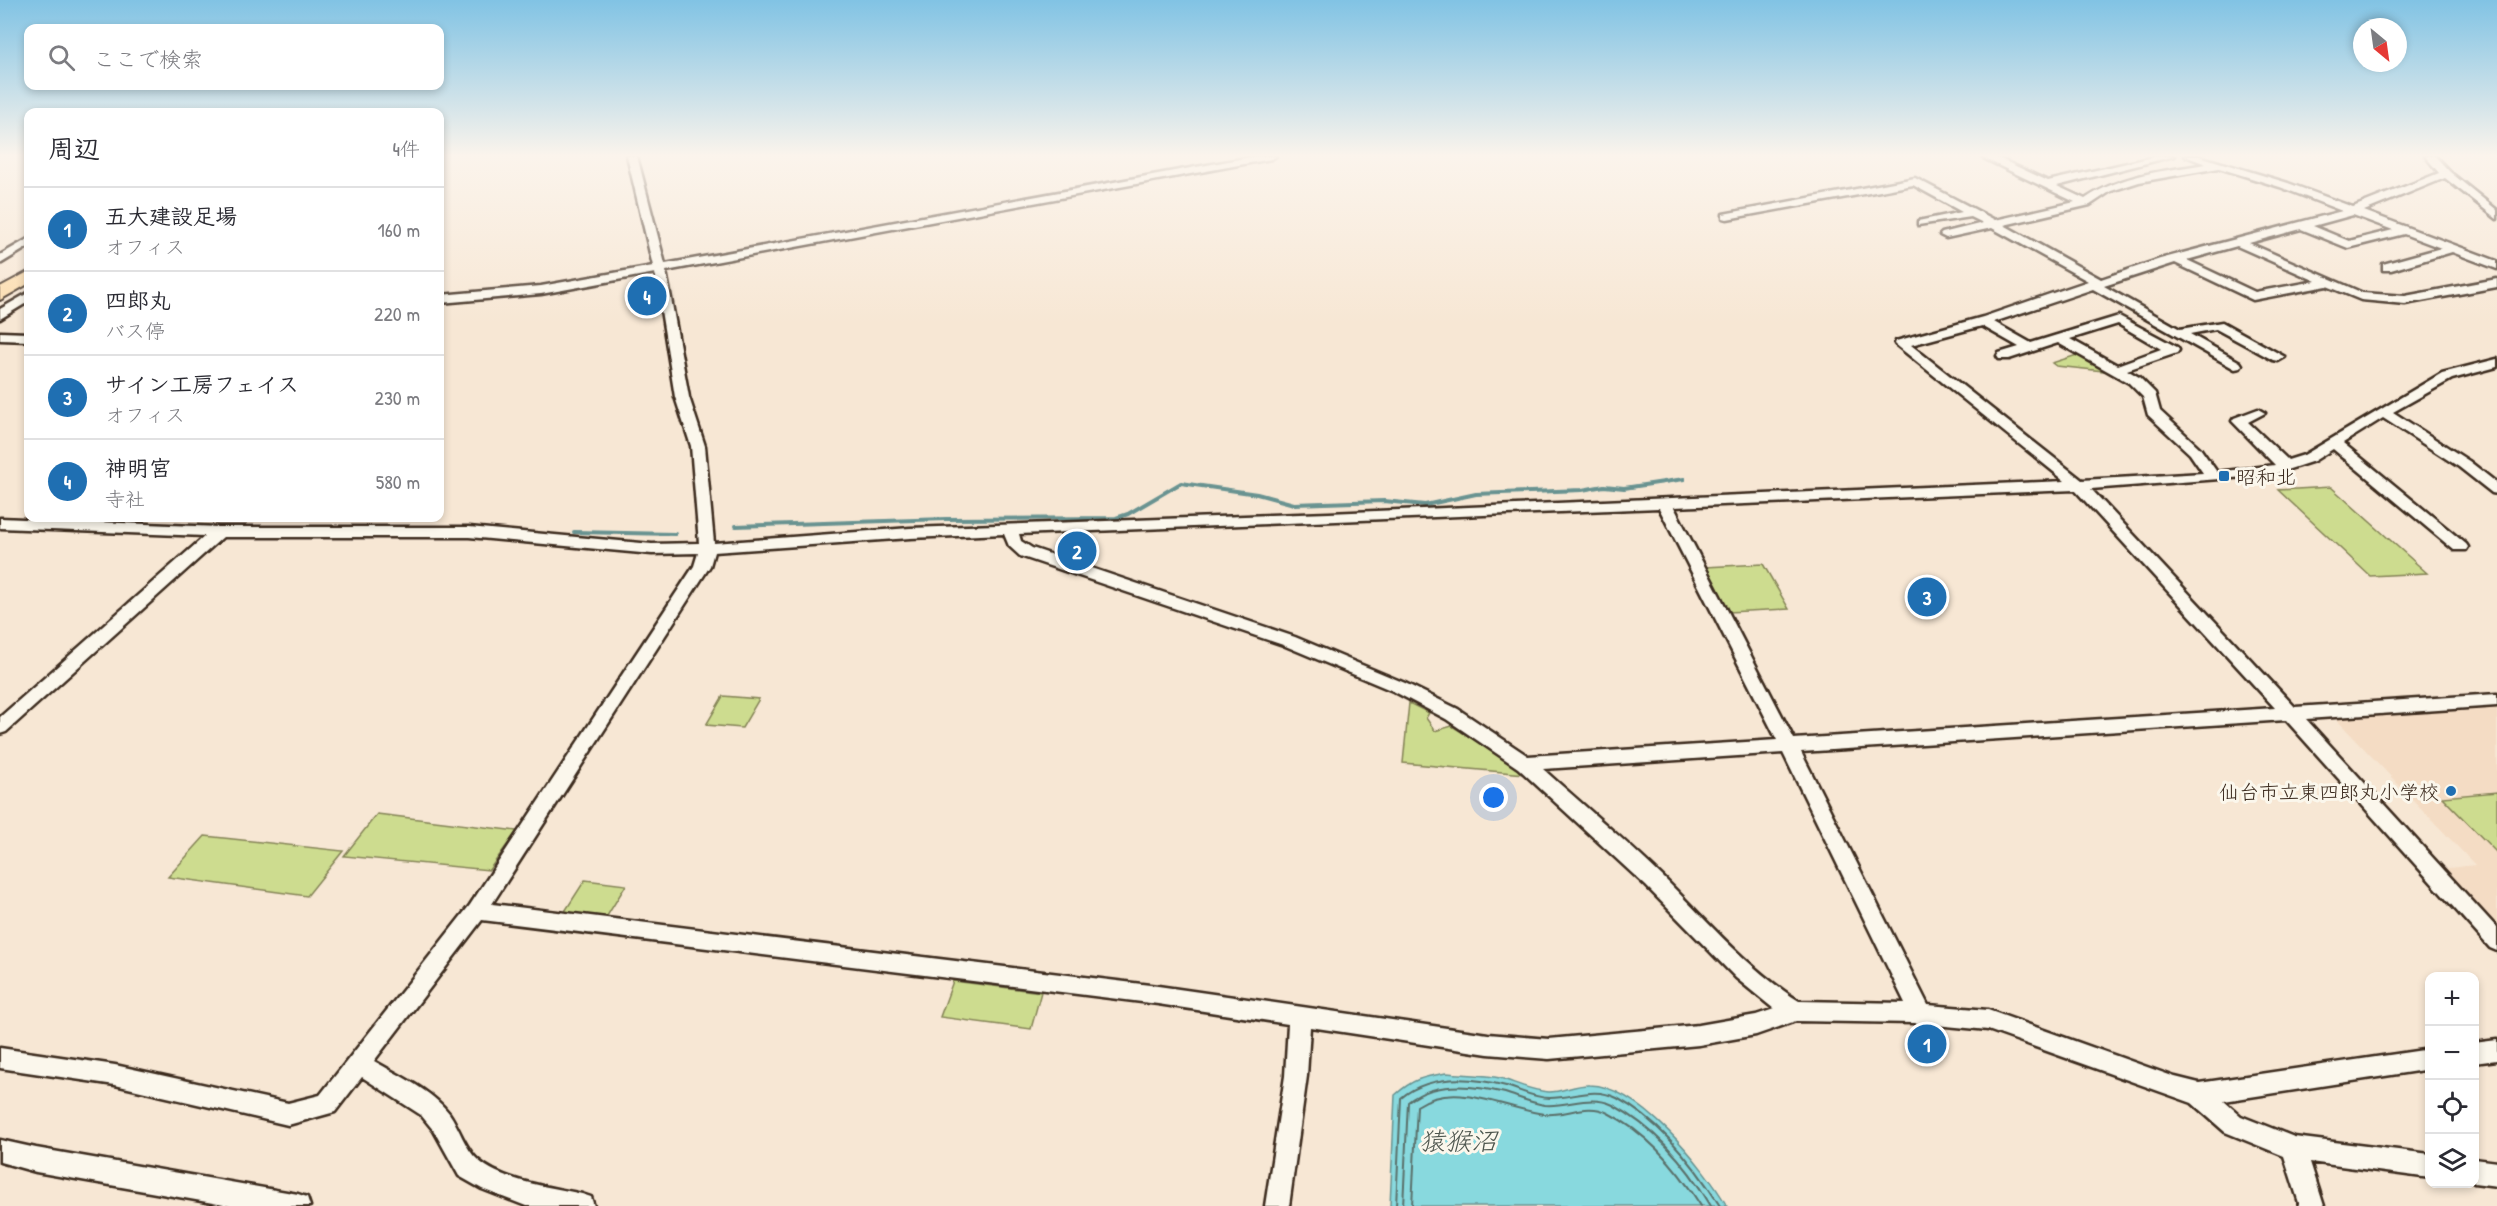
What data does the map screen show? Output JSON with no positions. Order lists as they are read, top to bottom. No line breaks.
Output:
{"water":["猿猴沼"],"places":{"transit":["昭和北"],"other":["仙台市立東四郎丸小学校"]},"north":"bottom right","page":{"search":"ここで検索","heading":["周辺","4件"],"list":[{"mark":"1","name":"五大建設足場","note":"オフィス","value":"160 m"},{"mark":"2","name":"四郎丸","note":"バス停","value":"220 m"},{"mark":"3","name":"サイン工房フェイス","note":"オフィス","value":"230 m"},{"mark":"4","name":"神明宮","note":"寺社","value":"580 m"}],"pins":["4","2","3","1"],"map_buttons":["+","−"]}}
